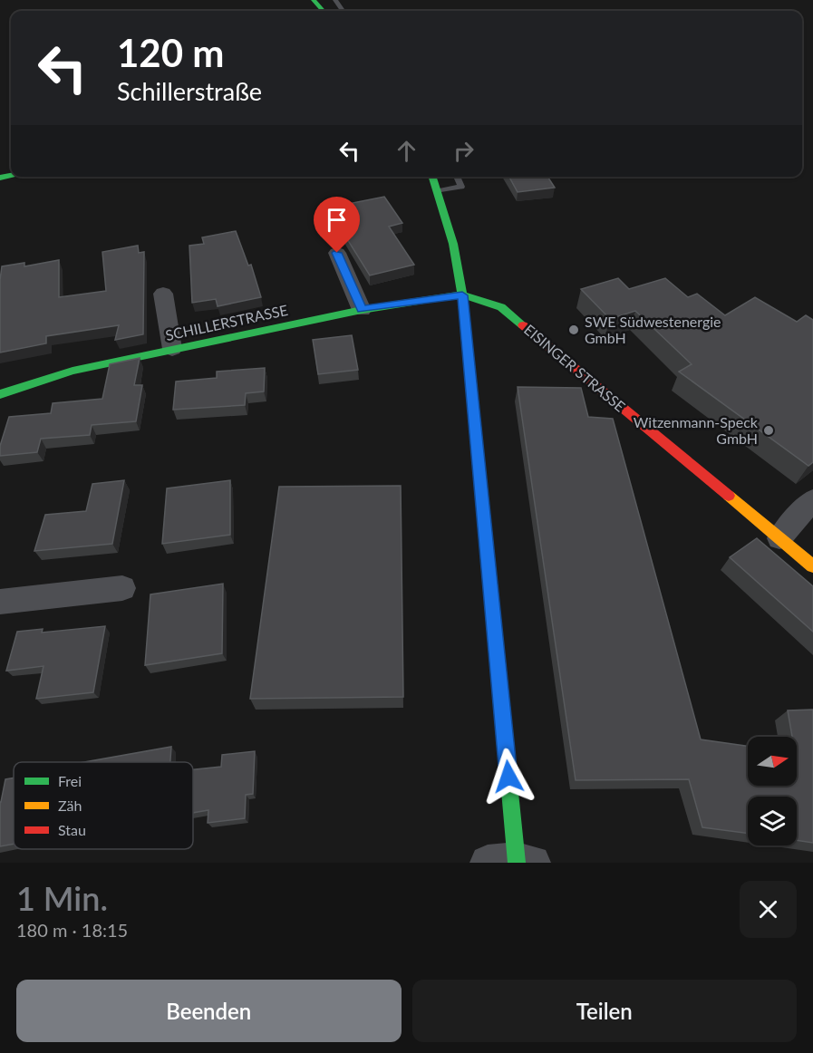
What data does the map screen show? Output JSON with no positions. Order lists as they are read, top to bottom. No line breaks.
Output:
{"streets":{"street":["SCHILLERSTRASSE","EISINGER STRASSE"]},"crossings":[["SCHILLERSTRASSE","EISINGER STRASSE"]],"places":["SWE Südwestenergie GmbH","Witzenmann-Speck GmbH"],"legend":["Frei","Zäh","Stau"],"north":"right","page":{"turn":["120 m","Schillerstraße"],"heading":["1 Min.","180 m · 18:15"],"buttons":["Beenden","Teilen"]}}
